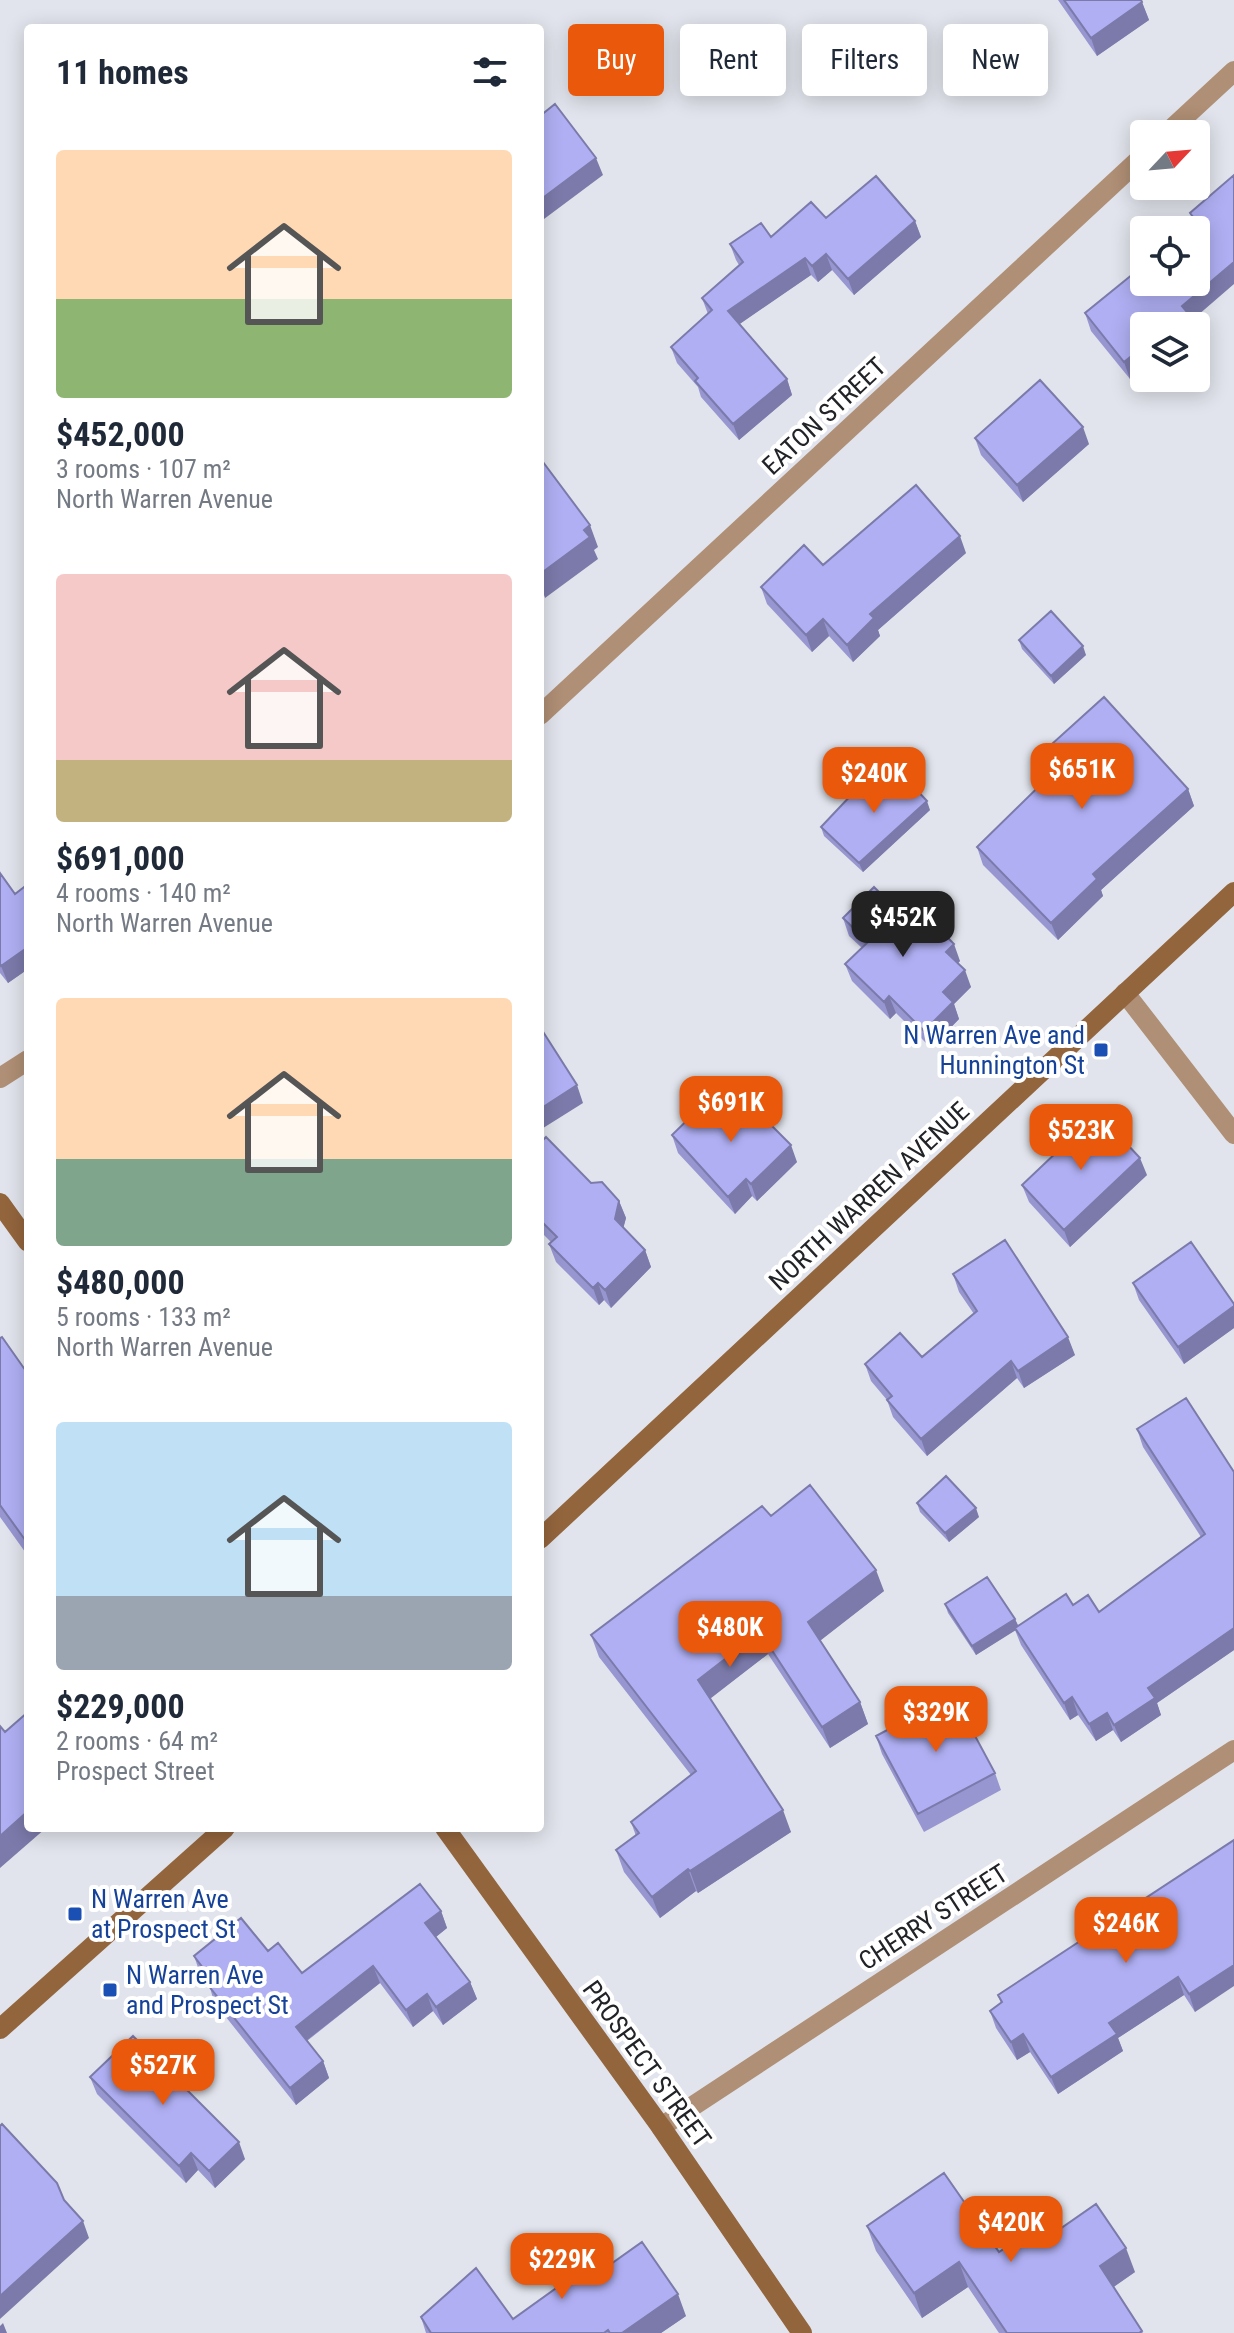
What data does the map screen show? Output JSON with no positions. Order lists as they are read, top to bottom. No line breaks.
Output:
{"streets":{"street":["EATON STREET","NORTH WARREN AVENUE","CHERRY STREET","PROSPECT STREET"]},"crossings":[["CHERRY STREET","PROSPECT STREET"]],"places":{"transit":["N Warren Ave and Hunnington St","N Warren Ave at Prospect St","N Warren Ave and Prospect St"]},"north":"top right","page":{"chip":["Buy","Rent","Filters","New"],"heading":"11 homes","list":[{"name":"$452,000","note":"3 rooms · 107 m² · North Warren Avenue"},{"name":"$691,000","note":"4 rooms · 140 m² · North Warren Avenue"},{"name":"$480,000","note":"5 rooms · 133 m² · North Warren Avenue"},{"name":"$229,000","note":"2 rooms · 64 m² · Prospect Street"}],"price":["$651K","$240K","$452K","$691K","$523K","$480K","$329K","$246K","$527K","$420K","$229K"]}}
